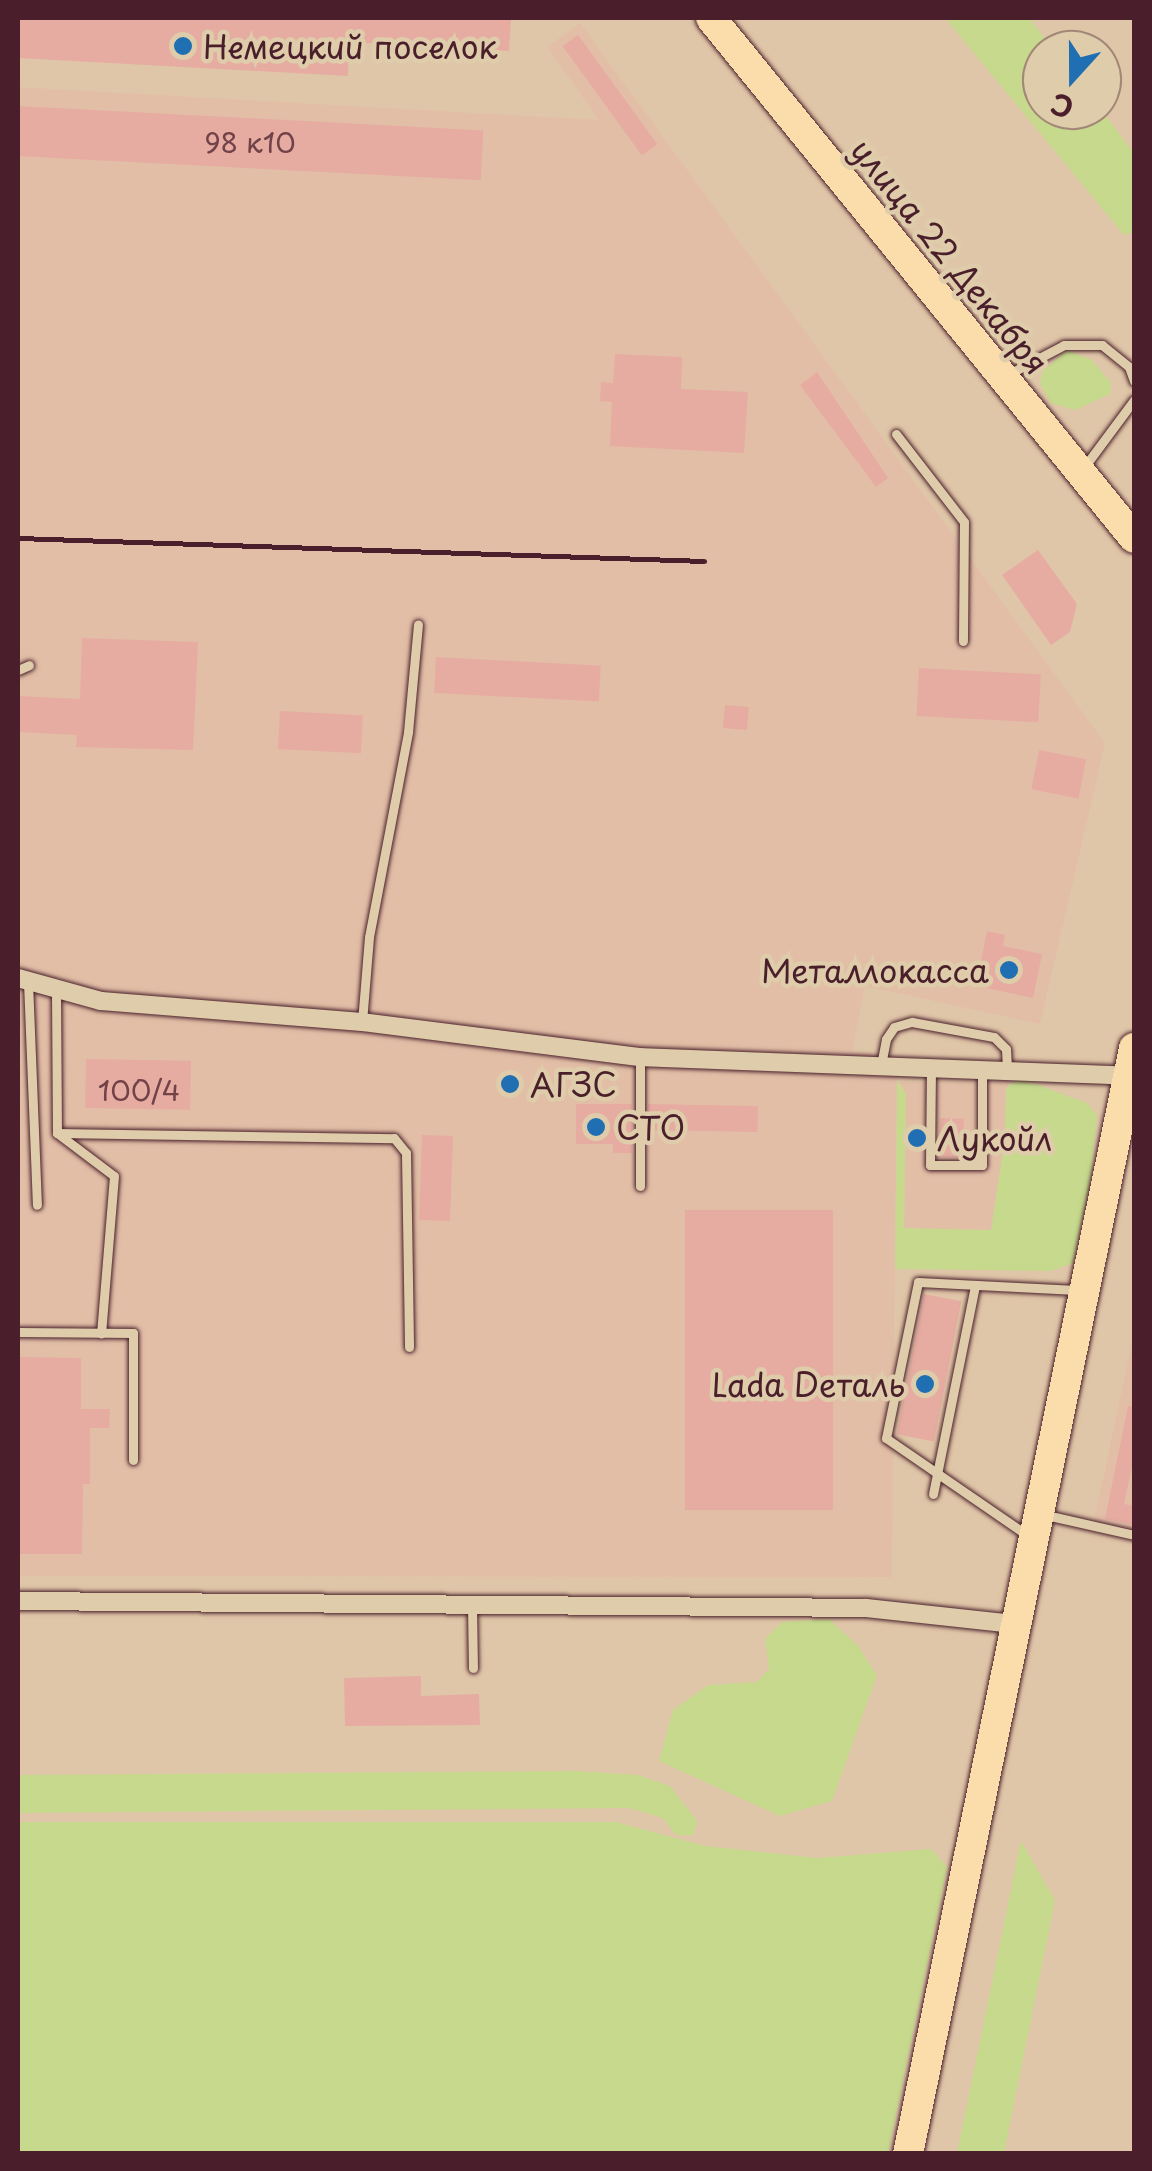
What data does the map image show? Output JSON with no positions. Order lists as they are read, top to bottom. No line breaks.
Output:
{"streets":{"main road":["улица 22 Декабря"]},"places":["Немецкий поселок","Металлокасса","АГЗС","СТО","Лукойл","Lada Dеталь"],"house_numbers":["98 к10","100/4"],"north":"bottom"}
